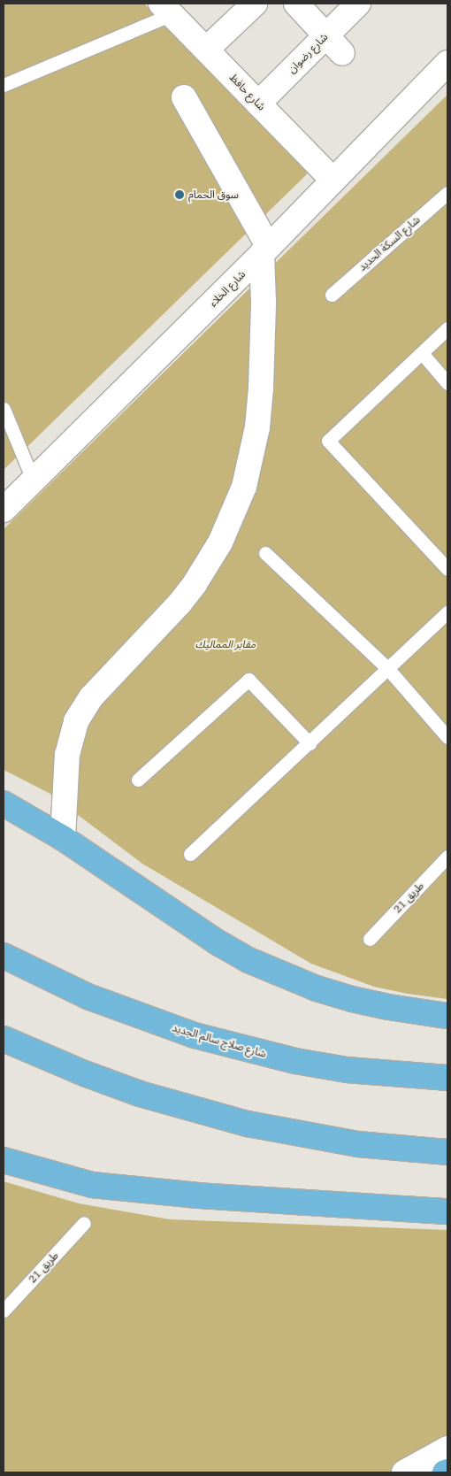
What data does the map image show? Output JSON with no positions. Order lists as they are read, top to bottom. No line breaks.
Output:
{"streets":{"highway":["شارع صلاح سالم الجديد"],"street":["شارع رضوان","شارع حافظ","شارع الخلاء"],"lane":["شارع السكة الحديد","طريق 21"]},"crossings":[["شارع رضوان","شارع حافظ"],["شارع حافظ","شارع الخلاء"]],"parks":["مقابر المماليك"],"places":["سوق الحمام"]}
